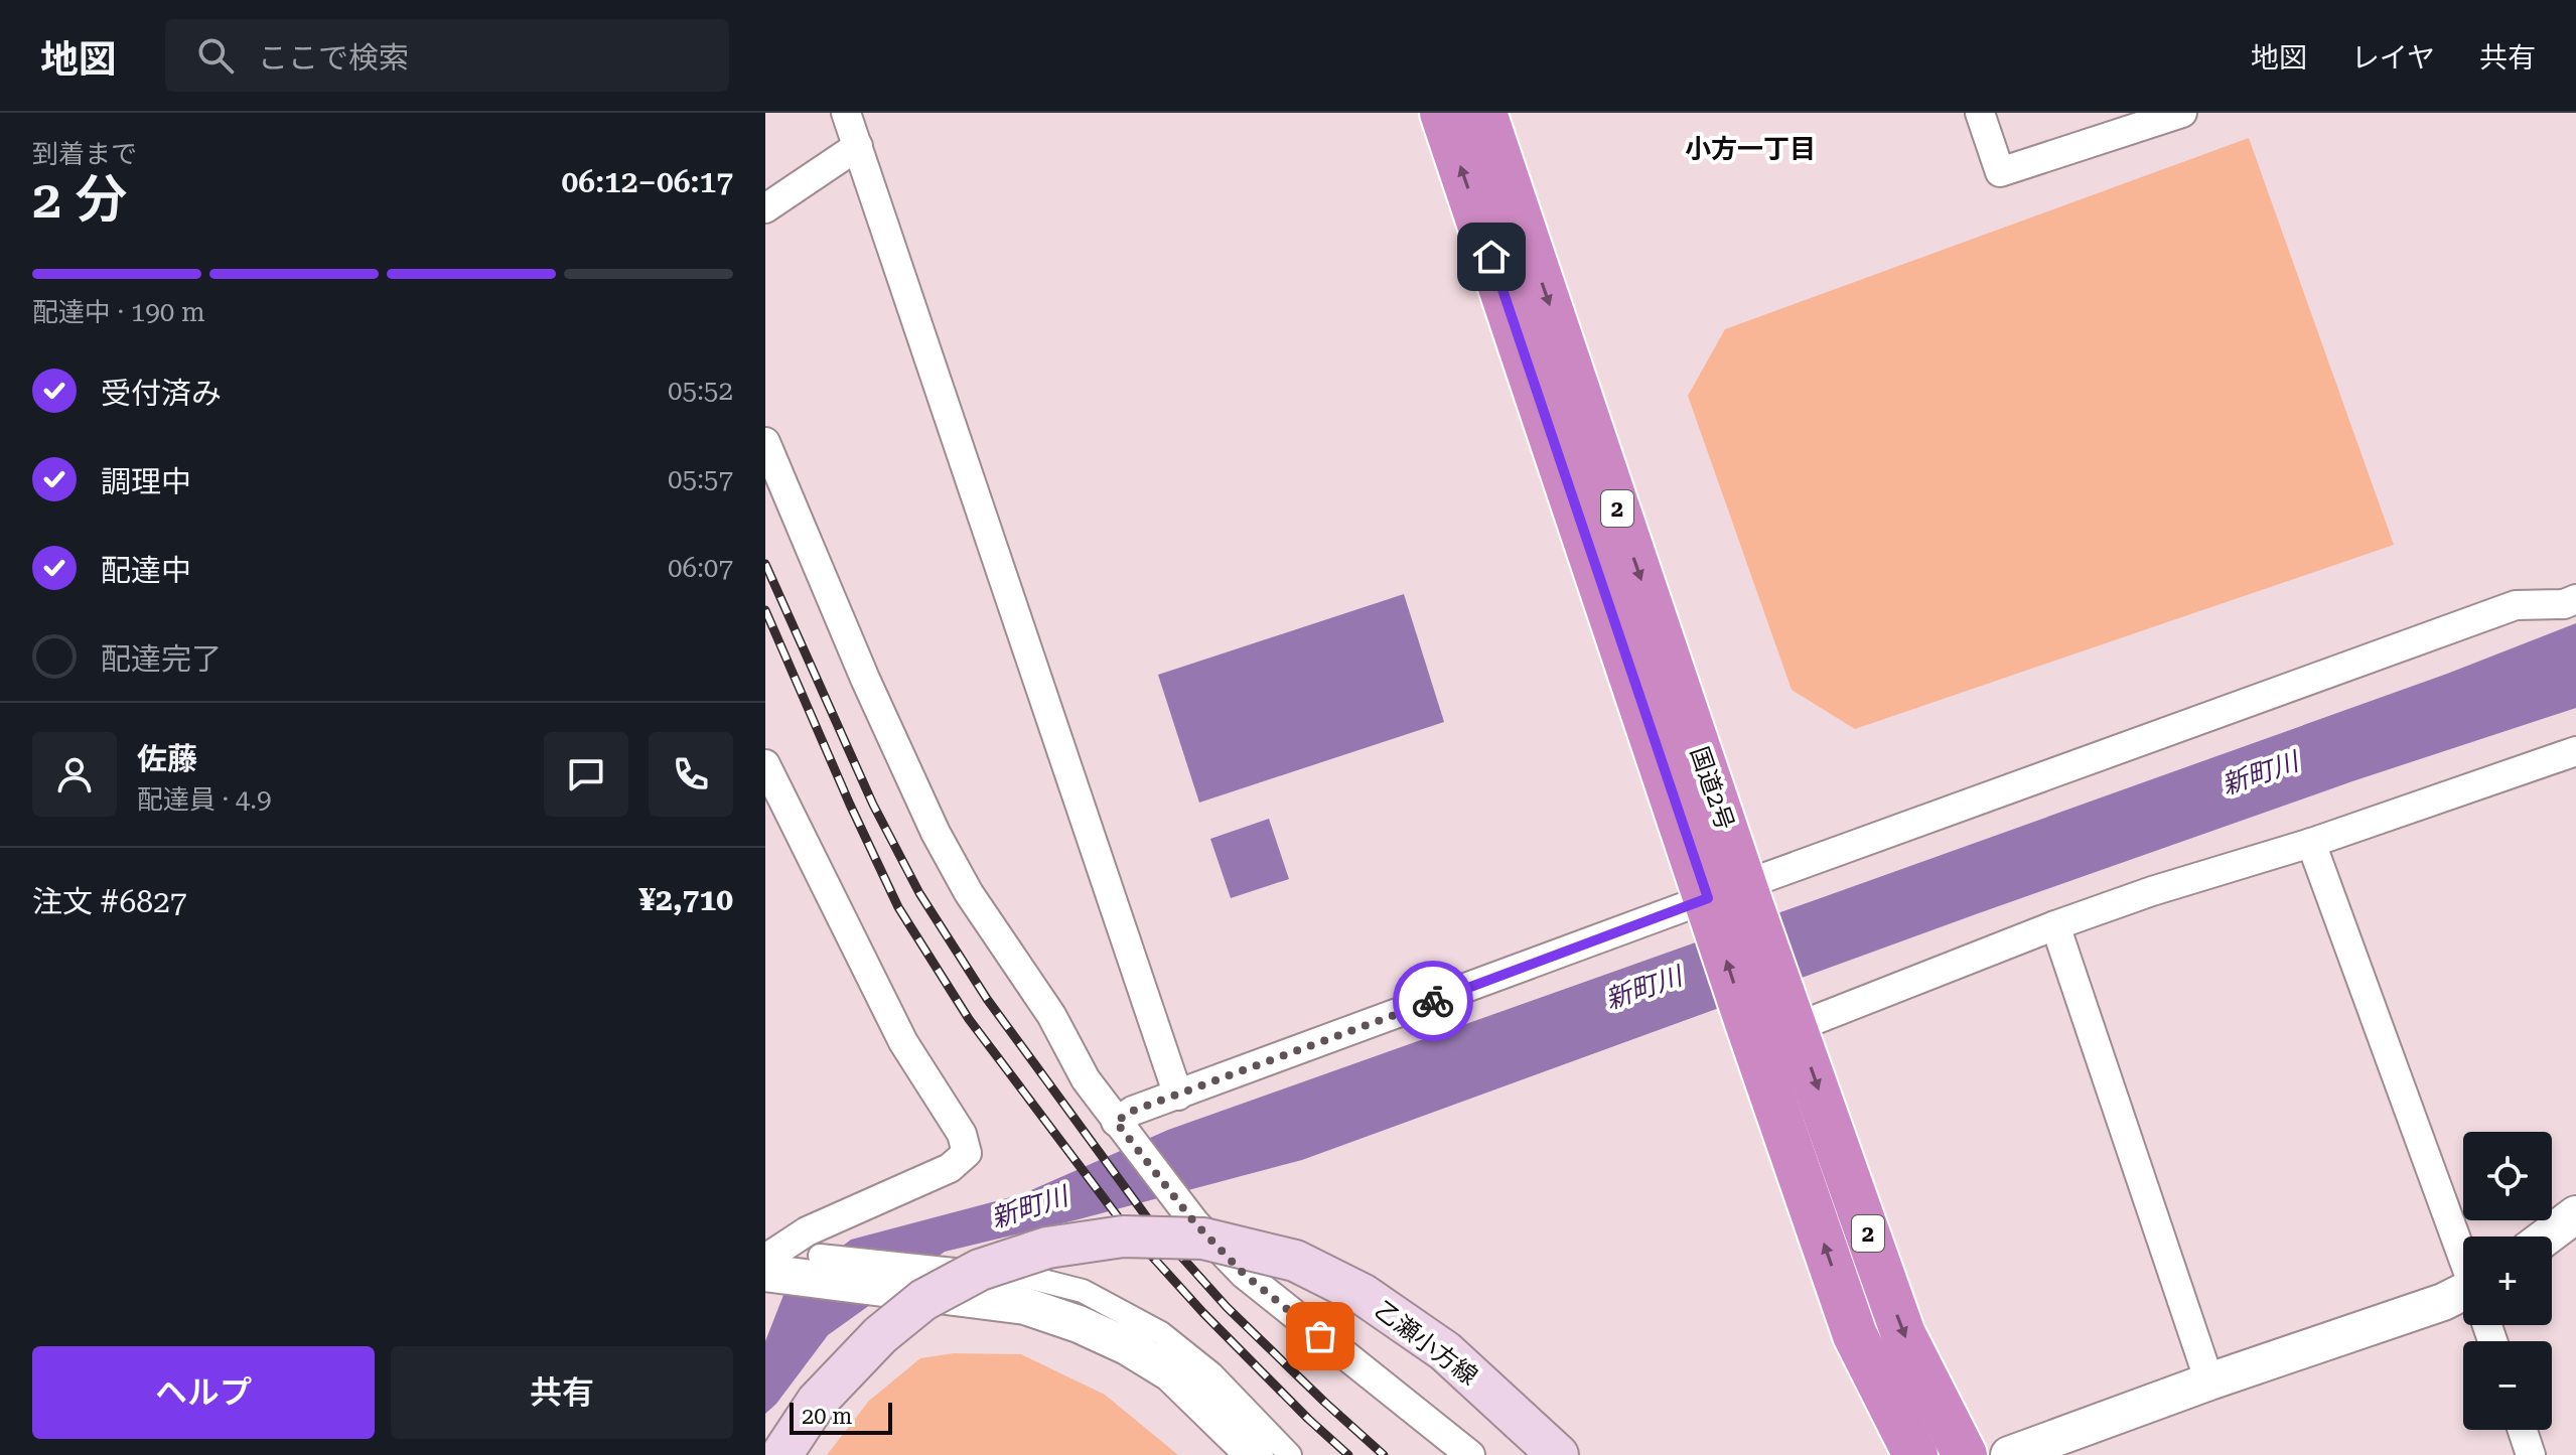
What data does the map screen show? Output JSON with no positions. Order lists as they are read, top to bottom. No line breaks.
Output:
{"streets":{"highway":["2","国道2号"],"main road":["乙瀬小方線"]},"districts":["小方一丁目"],"water":["新町川"],"scale_bar":"20 m","page":{"header":"地図","search":"ここで検索","nav":["地図","レイヤ","共有"],"heading":["2 分","到着まで","06:12–06:17"],"panel":["佐藤","配達員 · 4.9","注文 #6827","¥2,710"],"bar":"配達中 · 190 m","list":[["受付済み","05:52"],["調理中","05:57"],["配達中","06:07"],"配達完了"],"map_buttons":["+","−"],"buttons":["ヘルプ","共有"],"scale":"20 m"}}
